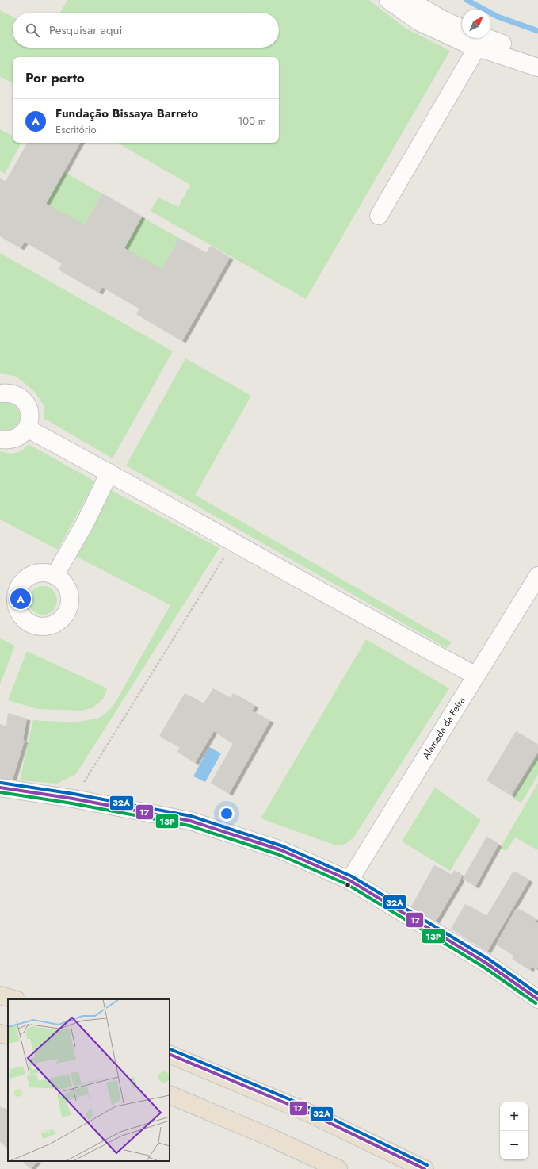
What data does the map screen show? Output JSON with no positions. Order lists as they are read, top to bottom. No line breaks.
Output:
{"streets":{"street":["Alameda da Feira"]},"lines":["transit line 32A","transit line 17","transit line 13P"],"north":"top right","page":{"search":"Pesquisar aqui","heading":"Por perto","list":[{"mark":"A","name":"Fundação Bissaya Barreto","note":"Escritório","value":"100 m"}],"pins":"A","map_buttons":["+","−"]}}
